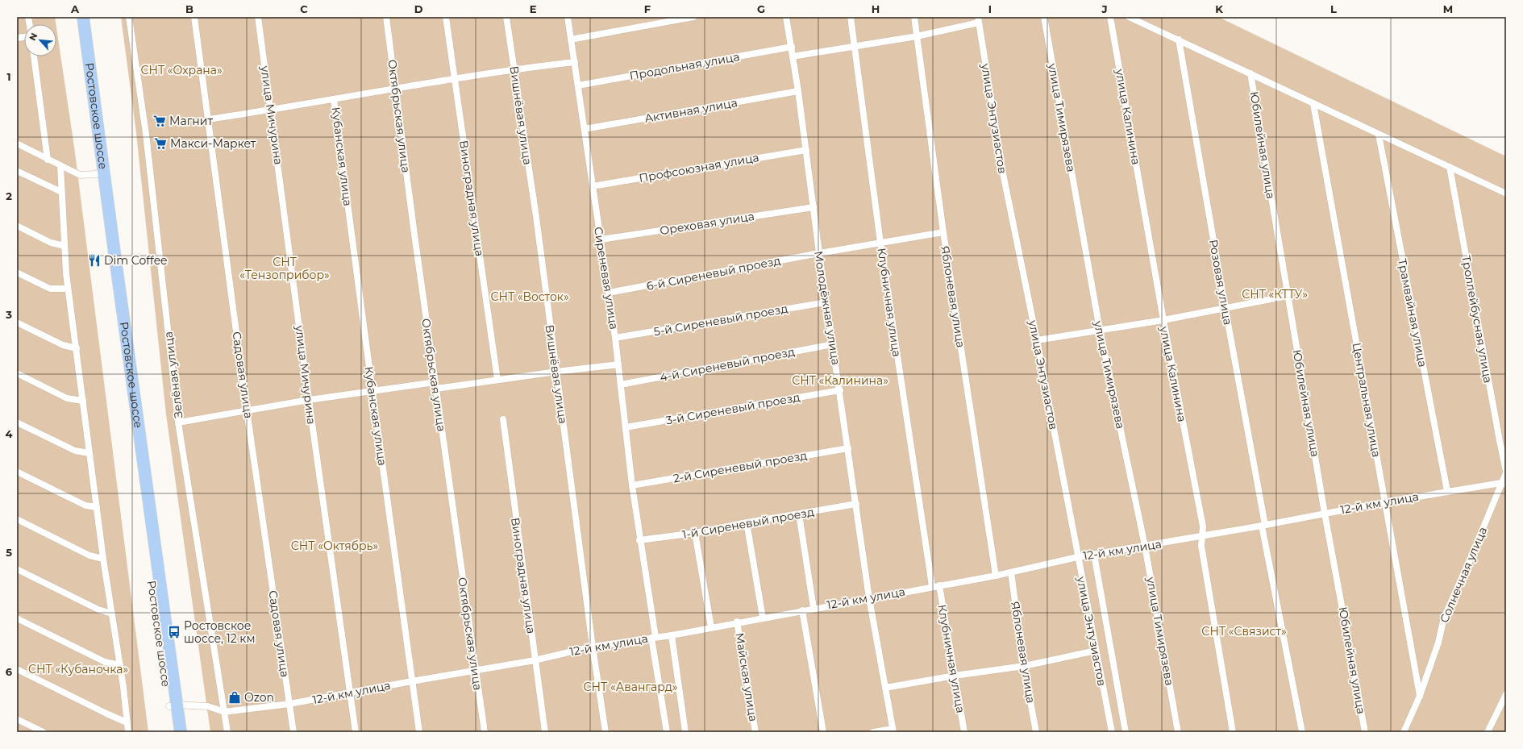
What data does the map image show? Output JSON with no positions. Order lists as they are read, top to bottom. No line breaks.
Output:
{"streets":{"highway":["Ростовское шоссе"],"street":["Продольная улица","Активная улица","улица Мичурина","Вишнёвая улица","Октябрьская улица","улица Калинина","улица Тимирязева","улица Энтузиастов","Юбилейная улица","Кубанская улица","Профсоюзная улица","Виноградная улица","Ореховая улица","6-й Сиреневый проезд","Сиреневая улица","Розовая улица","Яблоневая улица","Клубничная улица","Молодёжная улица","Трамвайная улица","Троллейбусная улица","5-й Сиреневый проезд","4-й Сиреневый проезд","Зелёная улица","Садовая улица","Центральная улица","3-й Сиреневый проезд","2-й Сиреневый проезд","12-й км улица","1-й Сиреневый проезд","Солнечная улица","Майская улица"]},"crossings":[["Продольная улица","Сиреневая улица"],["Продольная улица","Молодёжная улица"],["Активная улица","Сиреневая улица"],["Активная улица","Молодёжная улица"],["улица Мичурина","12-й км улица"],["Вишнёвая улица","12-й км улица"],["Октябрьская улица","12-й км улица"],["улица Калинина","12-й км улица"],["улица Тимирязева","12-й км улица"],["улица Энтузиастов","12-й км улица"],["Юбилейная улица","12-й км улица"],["Кубанская улица","12-й км улица"],["Профсоюзная улица","Сиреневая улица"],["Профсоюзная улица","Молодёжная улица"],["Виноградная улица","12-й км улица"],["Ореховая улица","Сиреневая улица"],["Ореховая улица","Молодёжная улица"],["6-й Сиреневый проезд","Сиреневая улица"],["6-й Сиреневый проезд","Яблоневая улица"],["6-й Сиреневый проезд","Клубничная улица"],["6-й Сиреневый проезд","Молодёжная улица"],["Сиреневая улица","5-й Сиреневый проезд"],["Сиреневая улица","4-й Сиреневый проезд"],["Сиреневая улица","3-й Сиреневый проезд"],["Сиреневая улица","2-й Сиреневый проезд"],["Сиреневая улица","12-й км улица"],["Сиреневая улица","1-й Сиреневый проезд"],["Розовая улица","12-й км улица"],["Яблоневая улица","12-й км улица"],["Клубничная улица","12-й км улица"],["Молодёжная улица","5-й Сиреневый проезд"],["Молодёжная улица","4-й Сиреневый проезд"],["Молодёжная улица","3-й Сиреневый проезд"],["Молодёжная улица","2-й Сиреневый проезд"],["Молодёжная улица","12-й км улица"],["Молодёжная улица","1-й Сиреневый проезд"],["Трамвайная улица","12-й км улица"],["Троллейбусная улица","Солнечная улица"],["Зелёная улица","12-й км улица"],["Садовая улица","12-й км улица"],["Центральная улица","12-й км улица"],["Центральная улица","Солнечная улица"],["12-й км улица","Солнечная улица"],["12-й км улица","Майская улица"]],"parks":["СНТ «Охрана»","СНТ «Тензоприбор»","СНТ «КТТУ»","СНТ «Восток»","СНТ «Калинина»","СНТ «Октябрь»","СНТ «Связист»","СНТ «Кубаночка»","СНТ «Авангард»"],"places":{"supermarket":["Магнит","Макси-Маркет"],"restaurant":["Dim Coffee"],"bus stop":["Ростовское шоссе, 12 км"],"shop":["Ozon"]},"north":"top left","grid":{"columns":["A","B","C","D","E","F","G","H","I","J","K","L","M"],"rows":["1","2","3","4","5","6"]}}
